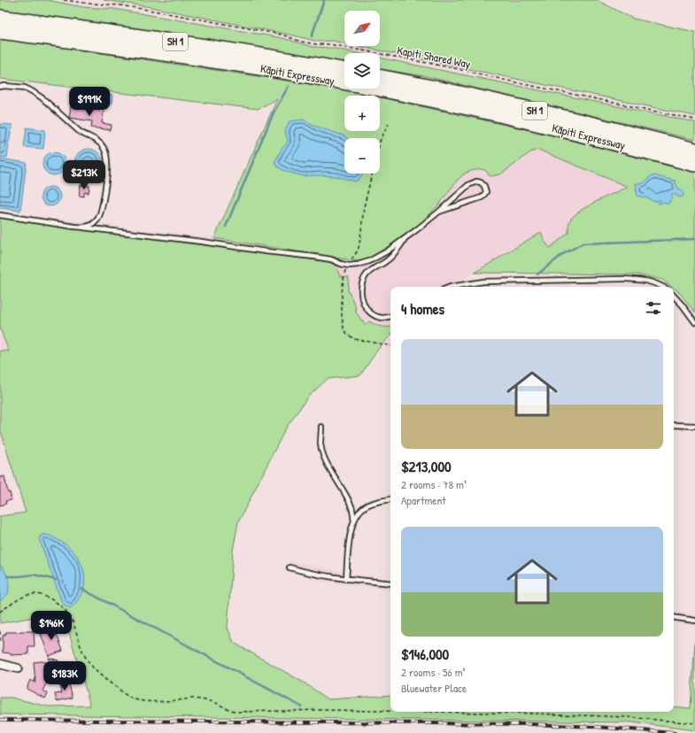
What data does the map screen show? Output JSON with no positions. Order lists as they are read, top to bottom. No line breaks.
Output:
{"streets":{"highway":["SH 1","Kāpiti Expressway"],"path":["Kapiti Shared Way"]},"north":"top right","page":{"map_buttons":["+","−"],"price":["$191K","$213K","$146K","$183K"],"heading":"4 homes","list":[{"name":"$213,000","note":"2 rooms · 78 m² · Apartment"},{"name":"$146,000","note":"2 rooms · 56 m² · Bluewater Place"}]}}
